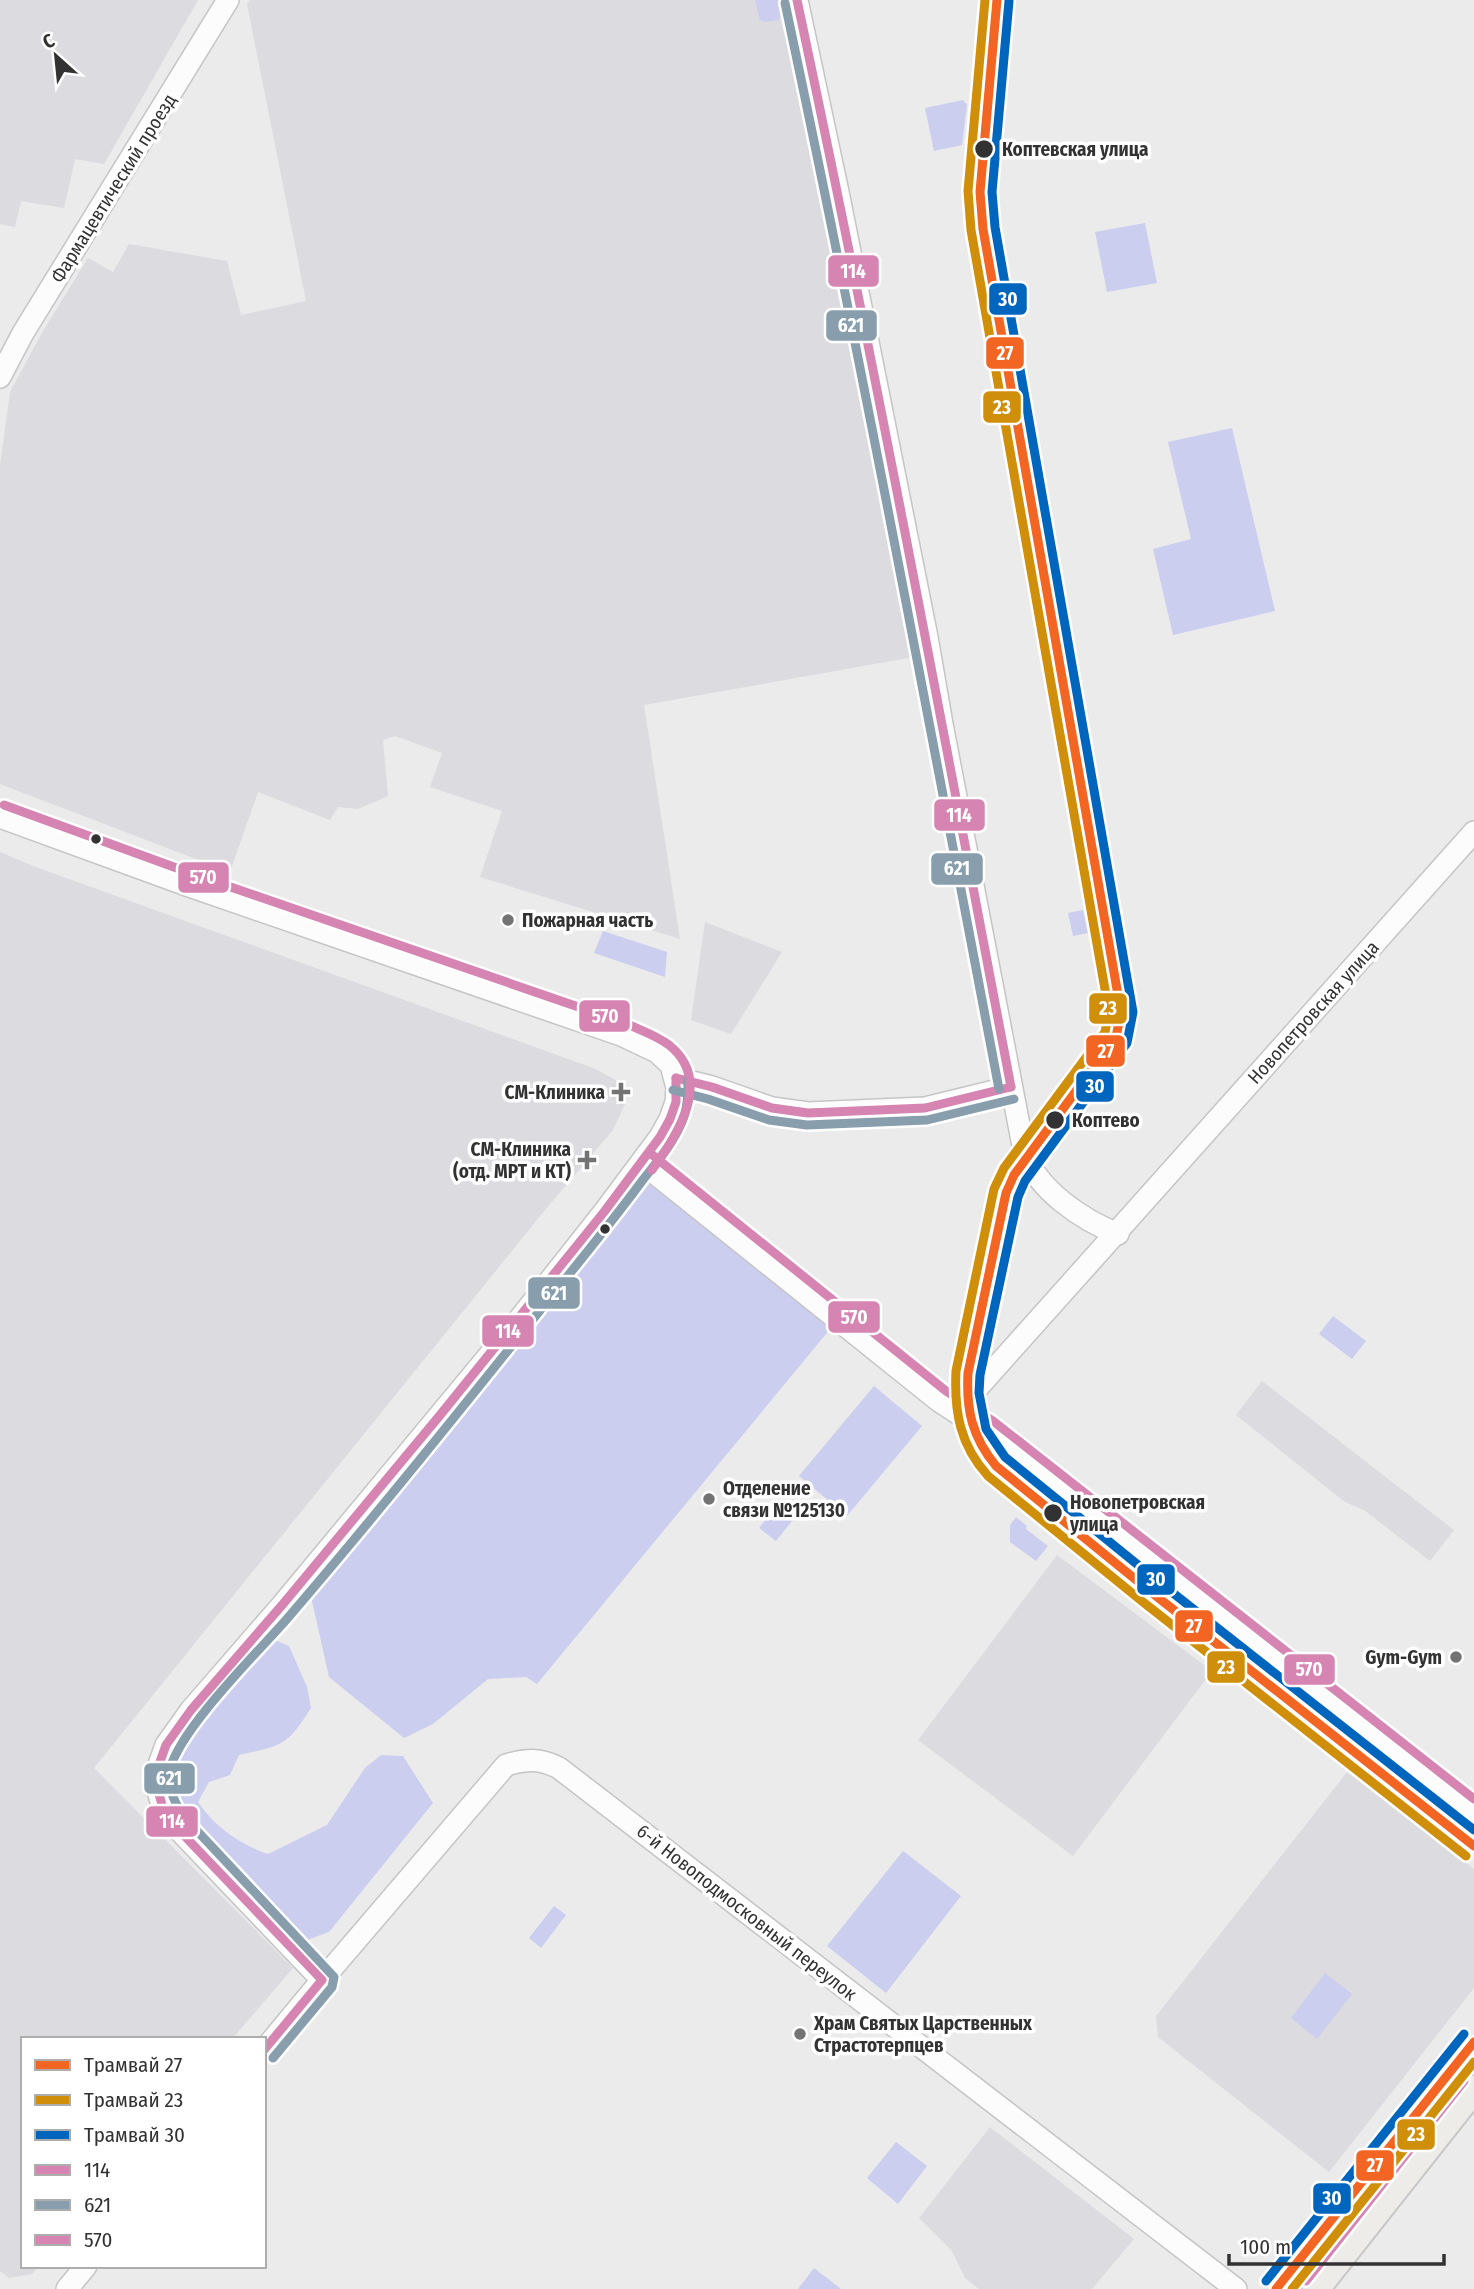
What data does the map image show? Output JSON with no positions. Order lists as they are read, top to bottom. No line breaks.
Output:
{"streets":{"street":["Фармацевтический проезд","Новопетровская улица","6-й Новоподмосковный переулок"]},"places":{"other":["Коптевская улица","Пожарная часть","Коптево","Отделение связи №125130","Новопетровская улица","Gym-Gym","Храм Святых Царственных Страстотерпцев"],"health":["СМ-Клиника","СМ-Клиника (отд. МРТ и КТ)"]},"lines":["tram line 27","tram line 23","transit line 114","tram line 30","transit line 621","transit line 570"],"legend":["Трамвай 27","Трамвай 23","Трамвай 30","114","621","570"],"scale_bar":"100 m","north":"top left"}
